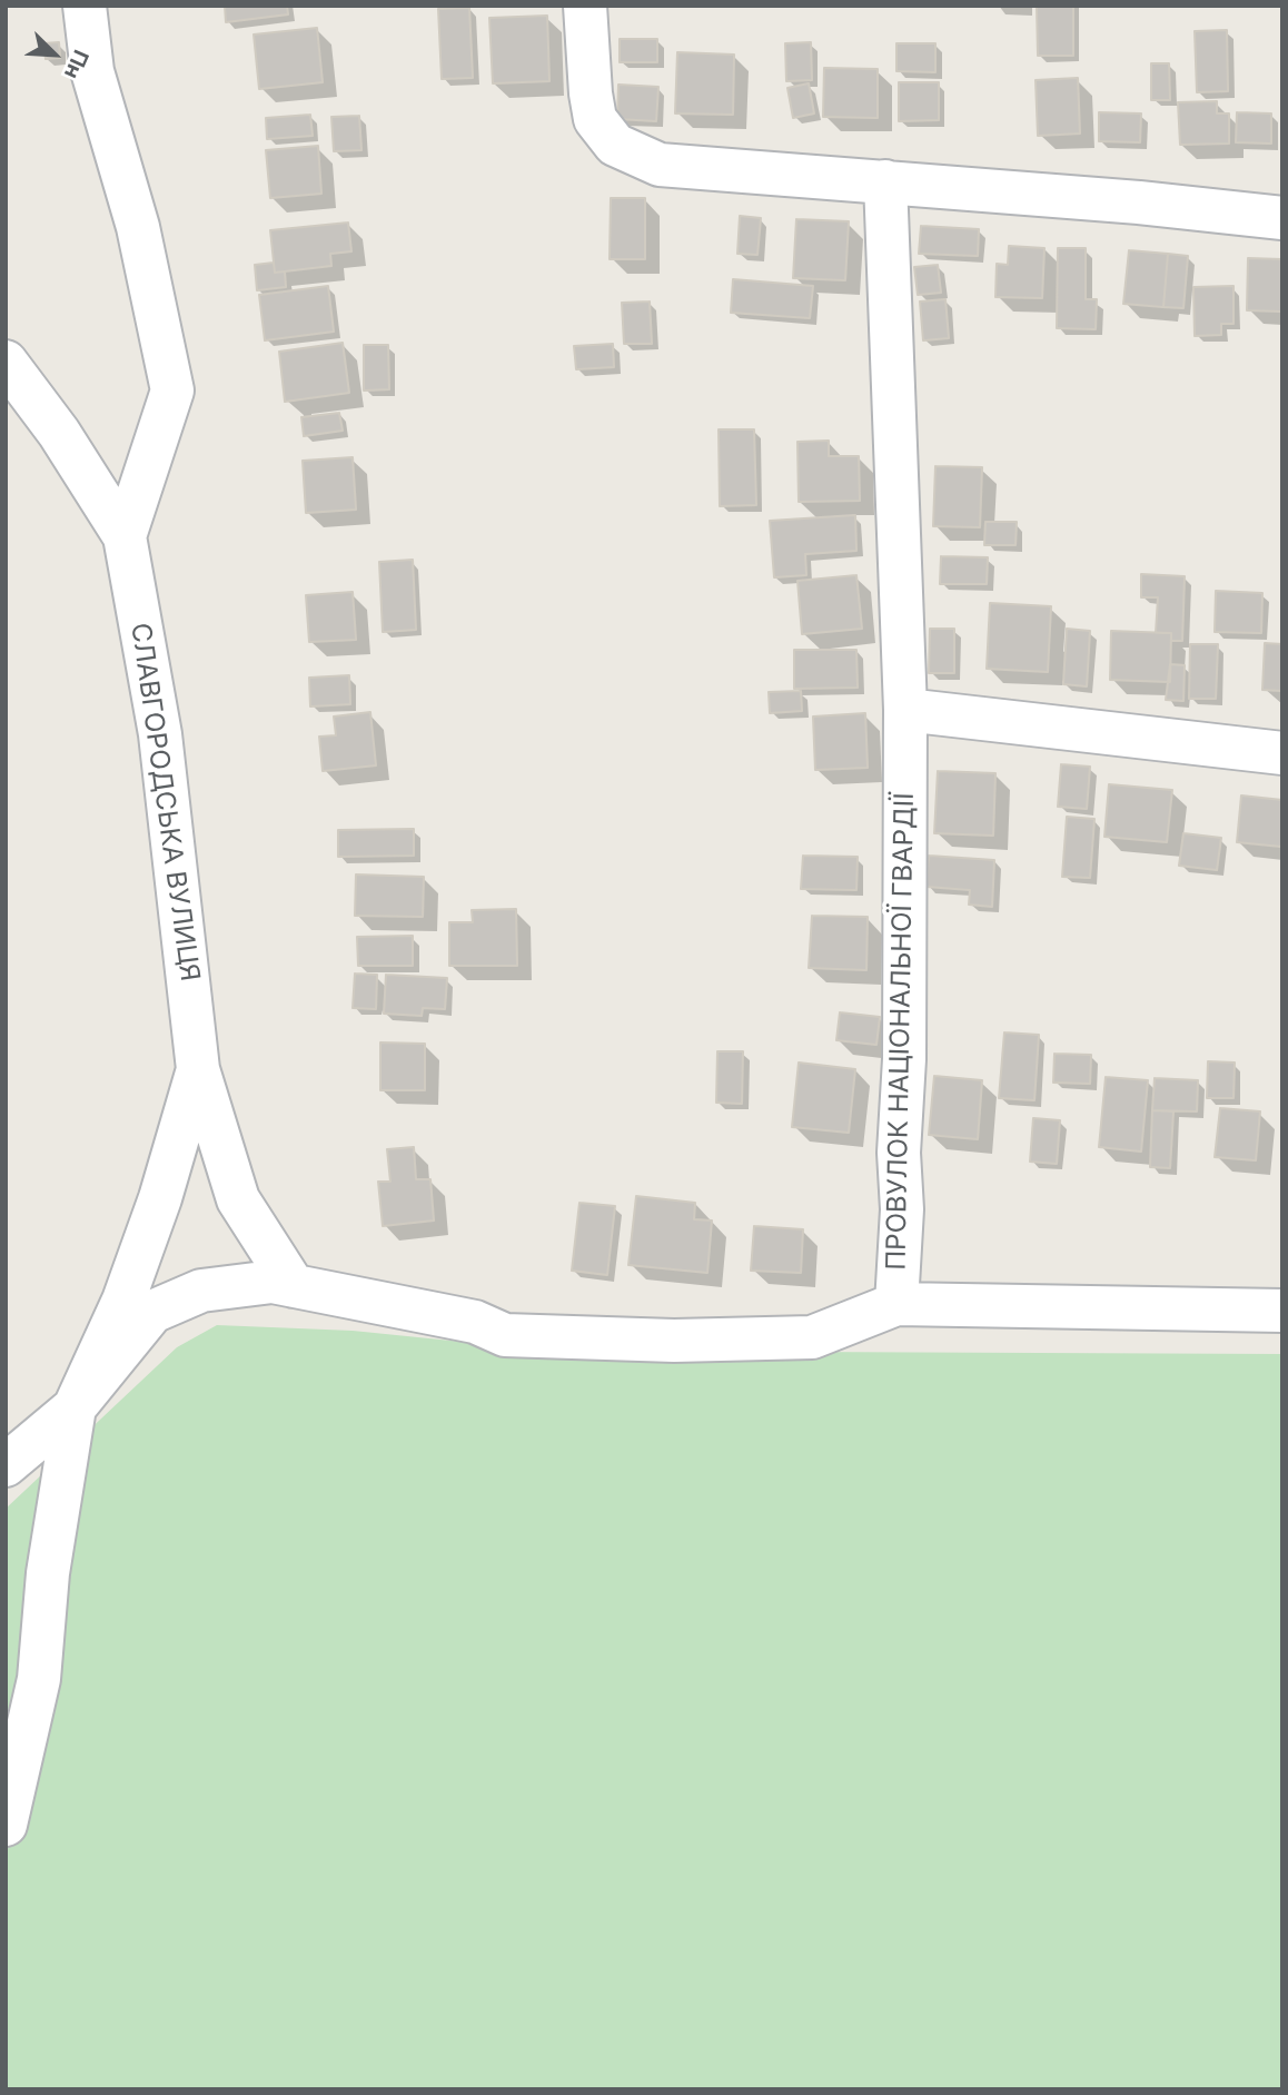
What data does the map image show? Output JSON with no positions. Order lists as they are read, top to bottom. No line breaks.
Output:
{"streets":{"street":["СЛАВГОРОДСЬКА ВУЛИЦЯ","ПРОВУЛОК НАЦІОНАЛЬНОЇ ГВАРДІЇ"]},"crossings":[["СЛАВГОРОДСЬКА ВУЛИЦЯ","ПРОВУЛОК НАЦІОНАЛЬНОЇ ГВАРДІЇ"]],"north":"bottom right"}
